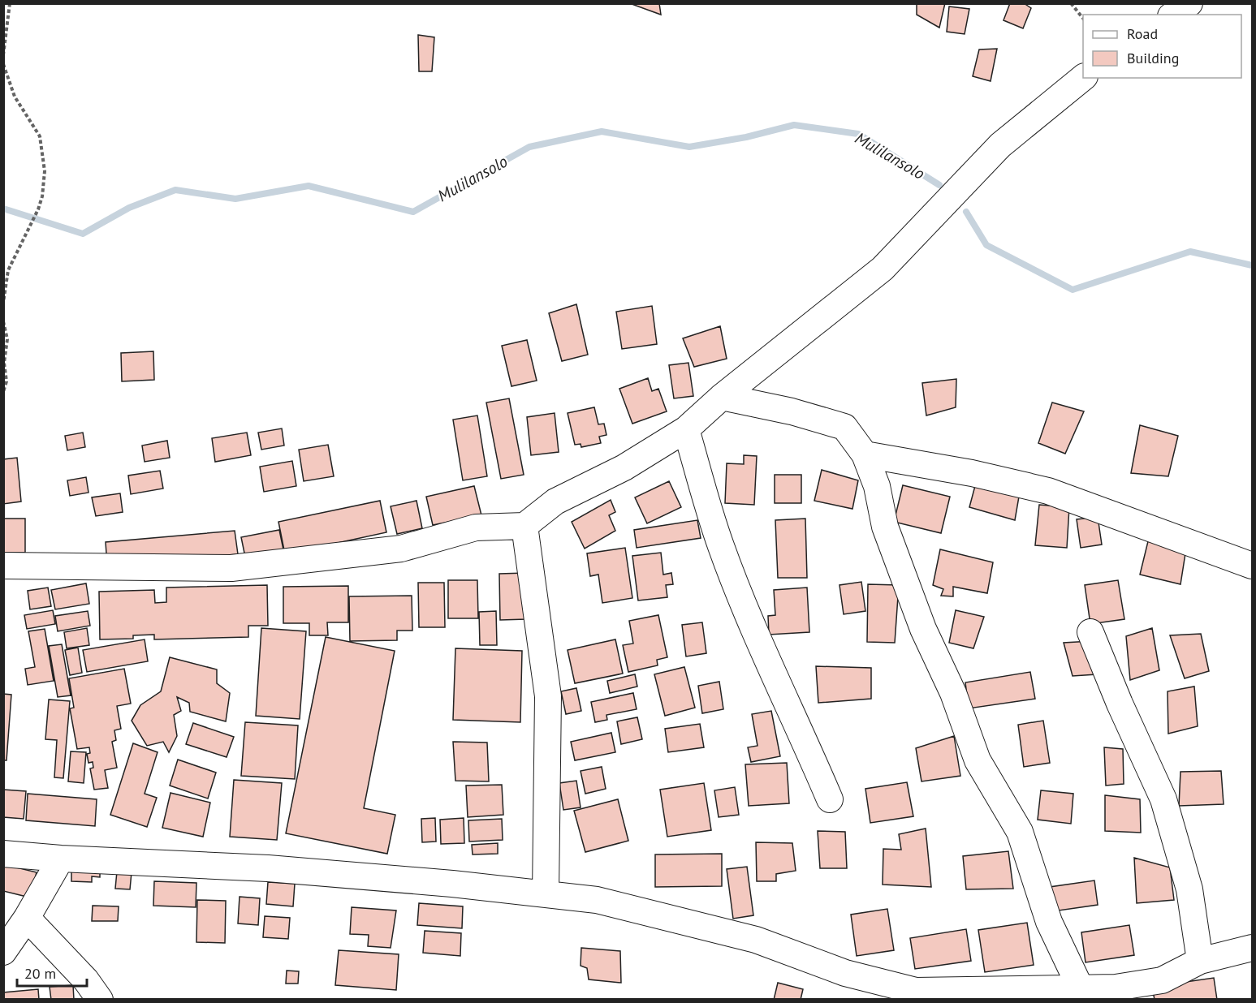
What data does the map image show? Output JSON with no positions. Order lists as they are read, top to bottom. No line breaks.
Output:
{"water":["Mulilansolo"],"legend":["Road","Building"],"scale_bar":"20 m"}
